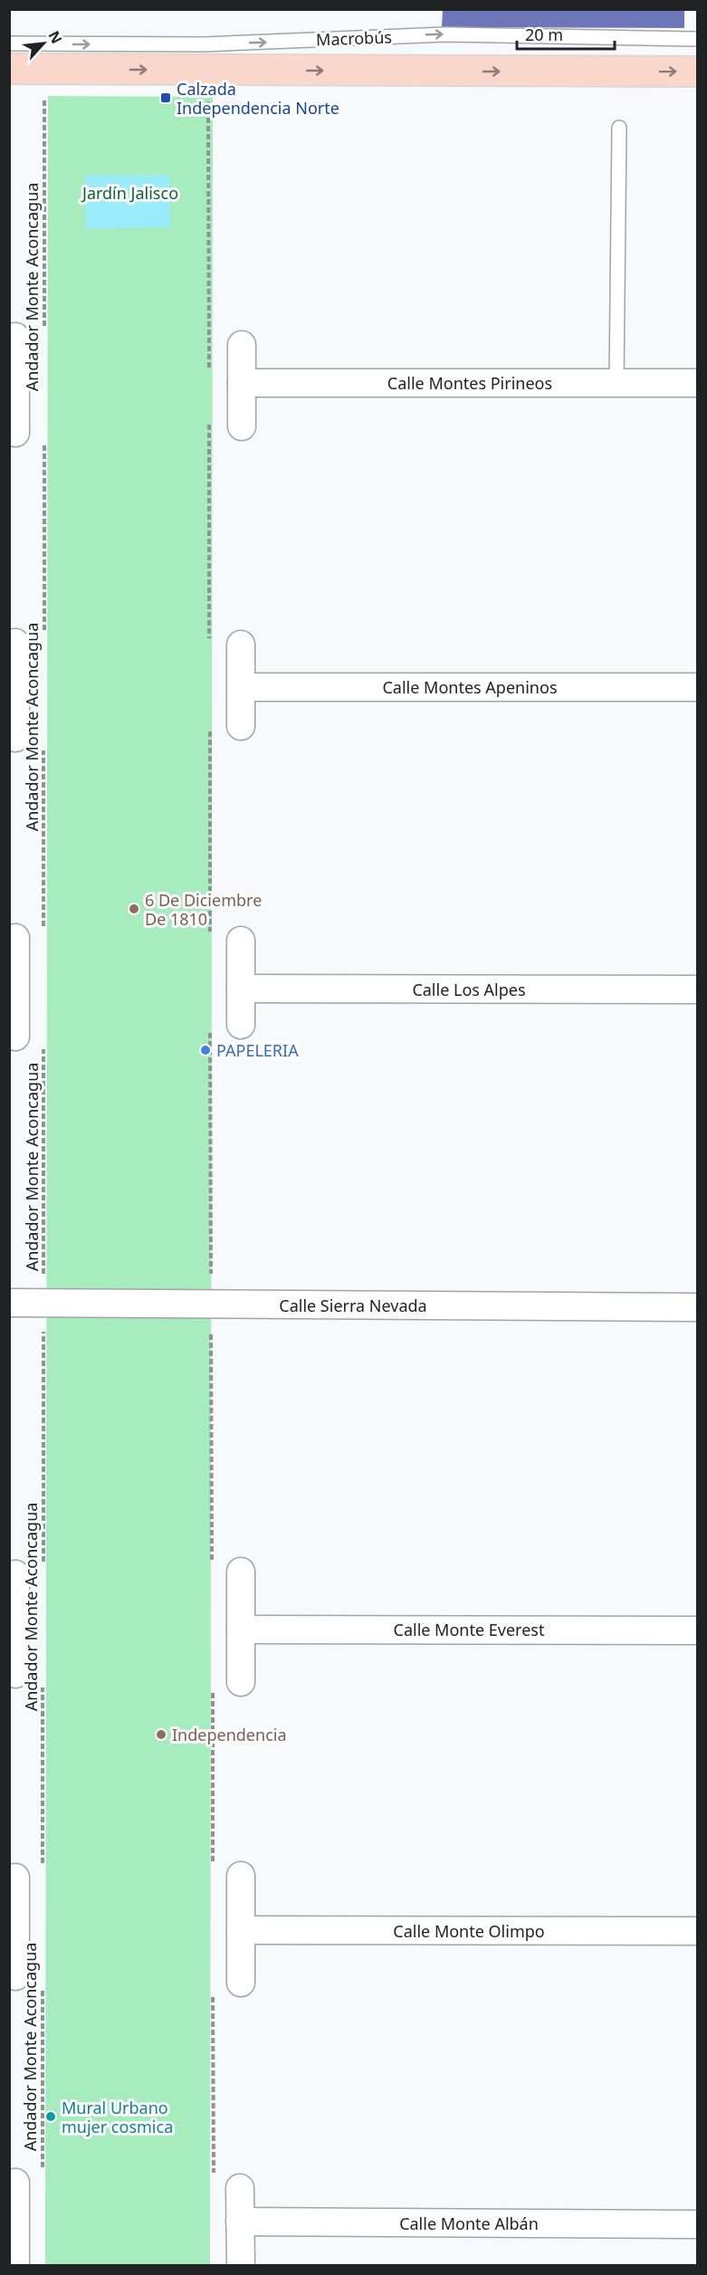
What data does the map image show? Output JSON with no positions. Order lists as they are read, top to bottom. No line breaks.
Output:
{"streets":{"street":["Calle Montes Pirineos","Calle Montes Apeninos","Calle Los Alpes","Calle Sierra Nevada","Calle Monte Everest","Calle Monte Olimpo","Calle Monte Albán"],"lane":["Macrobús"],"path":["Andador Monte Aconcagua"]},"crossings":[["Andador Monte Aconcagua","Calle Sierra Nevada"]],"one_way":["Macrobús"],"parks":["Jardín Jalisco"],"places":{"transit":["Calzada Independencia Norte"],"other":["6 De Diciembre De 1810","PAPELERIA","Independencia","Mural Urbano mujer cosmica"]},"scale_bar":"20 m","north":"top right"}
